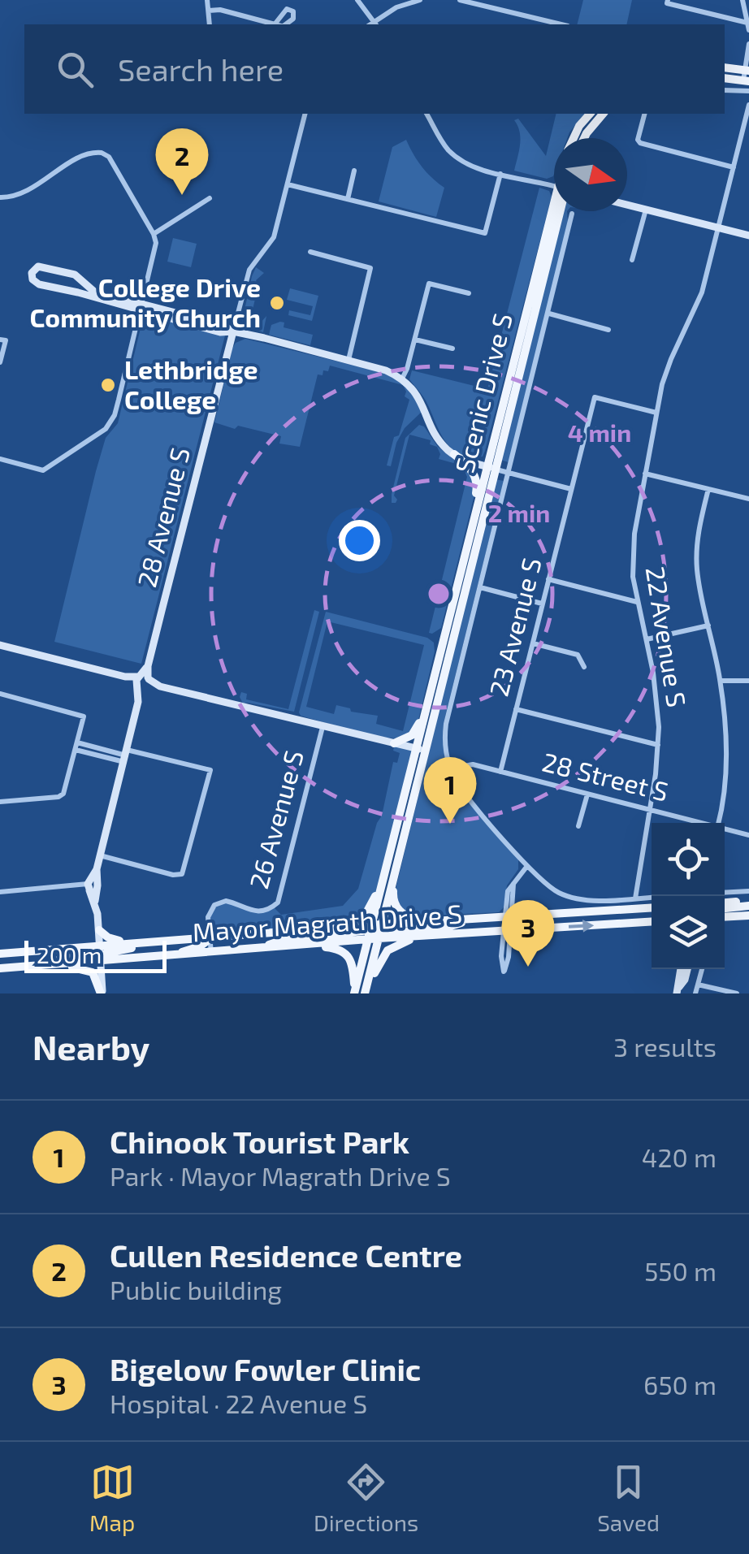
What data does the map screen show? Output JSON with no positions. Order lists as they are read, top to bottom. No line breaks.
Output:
{"streets":{"main road":["Scenic Drive S","Mayor Magrath Drive S"],"street":["28 Avenue S","23 Avenue S","22 Avenue S","28 Street S","26 Avenue S"]},"crossings":[["Scenic Drive S","28 Street S"],["Scenic Drive S","Mayor Magrath Drive S"],["23 Avenue S","22 Avenue S"],["23 Avenue S","28 Street S"],["22 Avenue S","28 Street S"],["26 Avenue S","Mayor Magrath Drive S"]],"places":["College Drive Community Church","Lethbridge College"],"scale_bar":"200 m","north":"right","page":{"search":"Search here","pins":["2","1","3"],"scale":"200 m","heading":["Nearby","3 results"],"list":[{"mark":"1","name":"Chinook Tourist Park","note":"Park · Mayor Magrath Drive S","value":"420 m"},{"mark":"2","name":"Cullen Residence Centre","note":"Public building","value":"550 m"},{"mark":"3","name":"Bigelow Fowler Clinic","note":"Hospital · 22 Avenue S","value":"650 m"}],"nav":["Map","Directions","Saved"]},"rings":["4 min","2 min"]}
